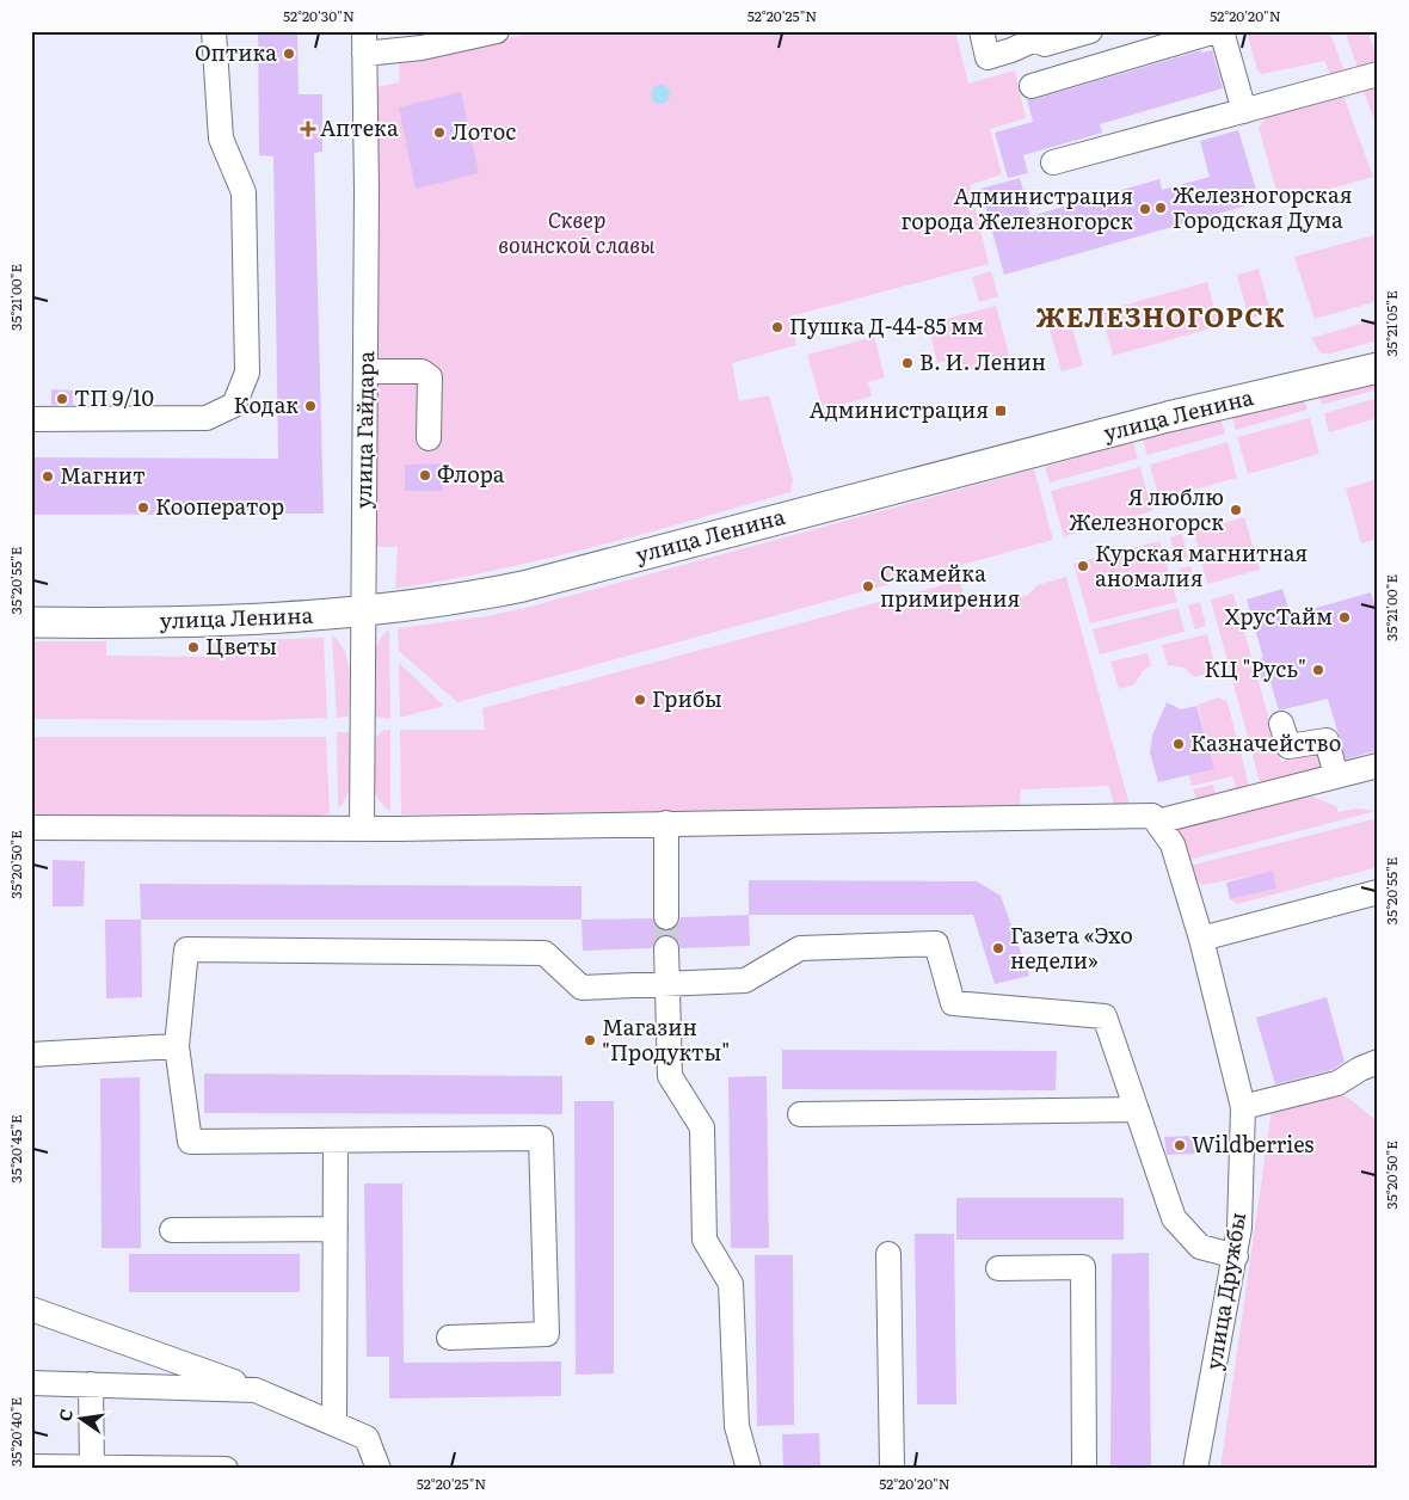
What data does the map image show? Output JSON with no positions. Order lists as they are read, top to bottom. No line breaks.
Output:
{"streets":{"main road":["улица Ленина"],"street":["улица Гайдара","улица Дружбы"]},"crossings":[["улица Ленина","улица Гайдара"]],"districts":["ЖЕЛЕЗНОГОРСК"],"parks":["Сквер воинской славы"],"places":{"other":["Оптика","Лотос","Железногорская Городская Дума","Администрация города Железногорск","Пушка Д-44-85 мм","В. И. Ленин","ТП 9/10","Кодак","Флора","Магнит","Кооператор","Я люблю Железногорск","Курская магнитная аномалия","Скамейка примирения","ХрусТайм","Цветы","КЦ \"Русь\"","Грибы","Казначейство","Газета «Эхо недели»","Магазин \"Продукты\"","Wildberries"],"health":["Аптека"],"transit":["Администрация"]},"north":"left","coordinates":["52°20'30\"N","52°20'25\"N","52°20'20\"N","35°21'00\"E","35°21'05\"E","35°20'55\"E","35°20'50\"E","35°20'45\"E","35°20'40\"E"]}
